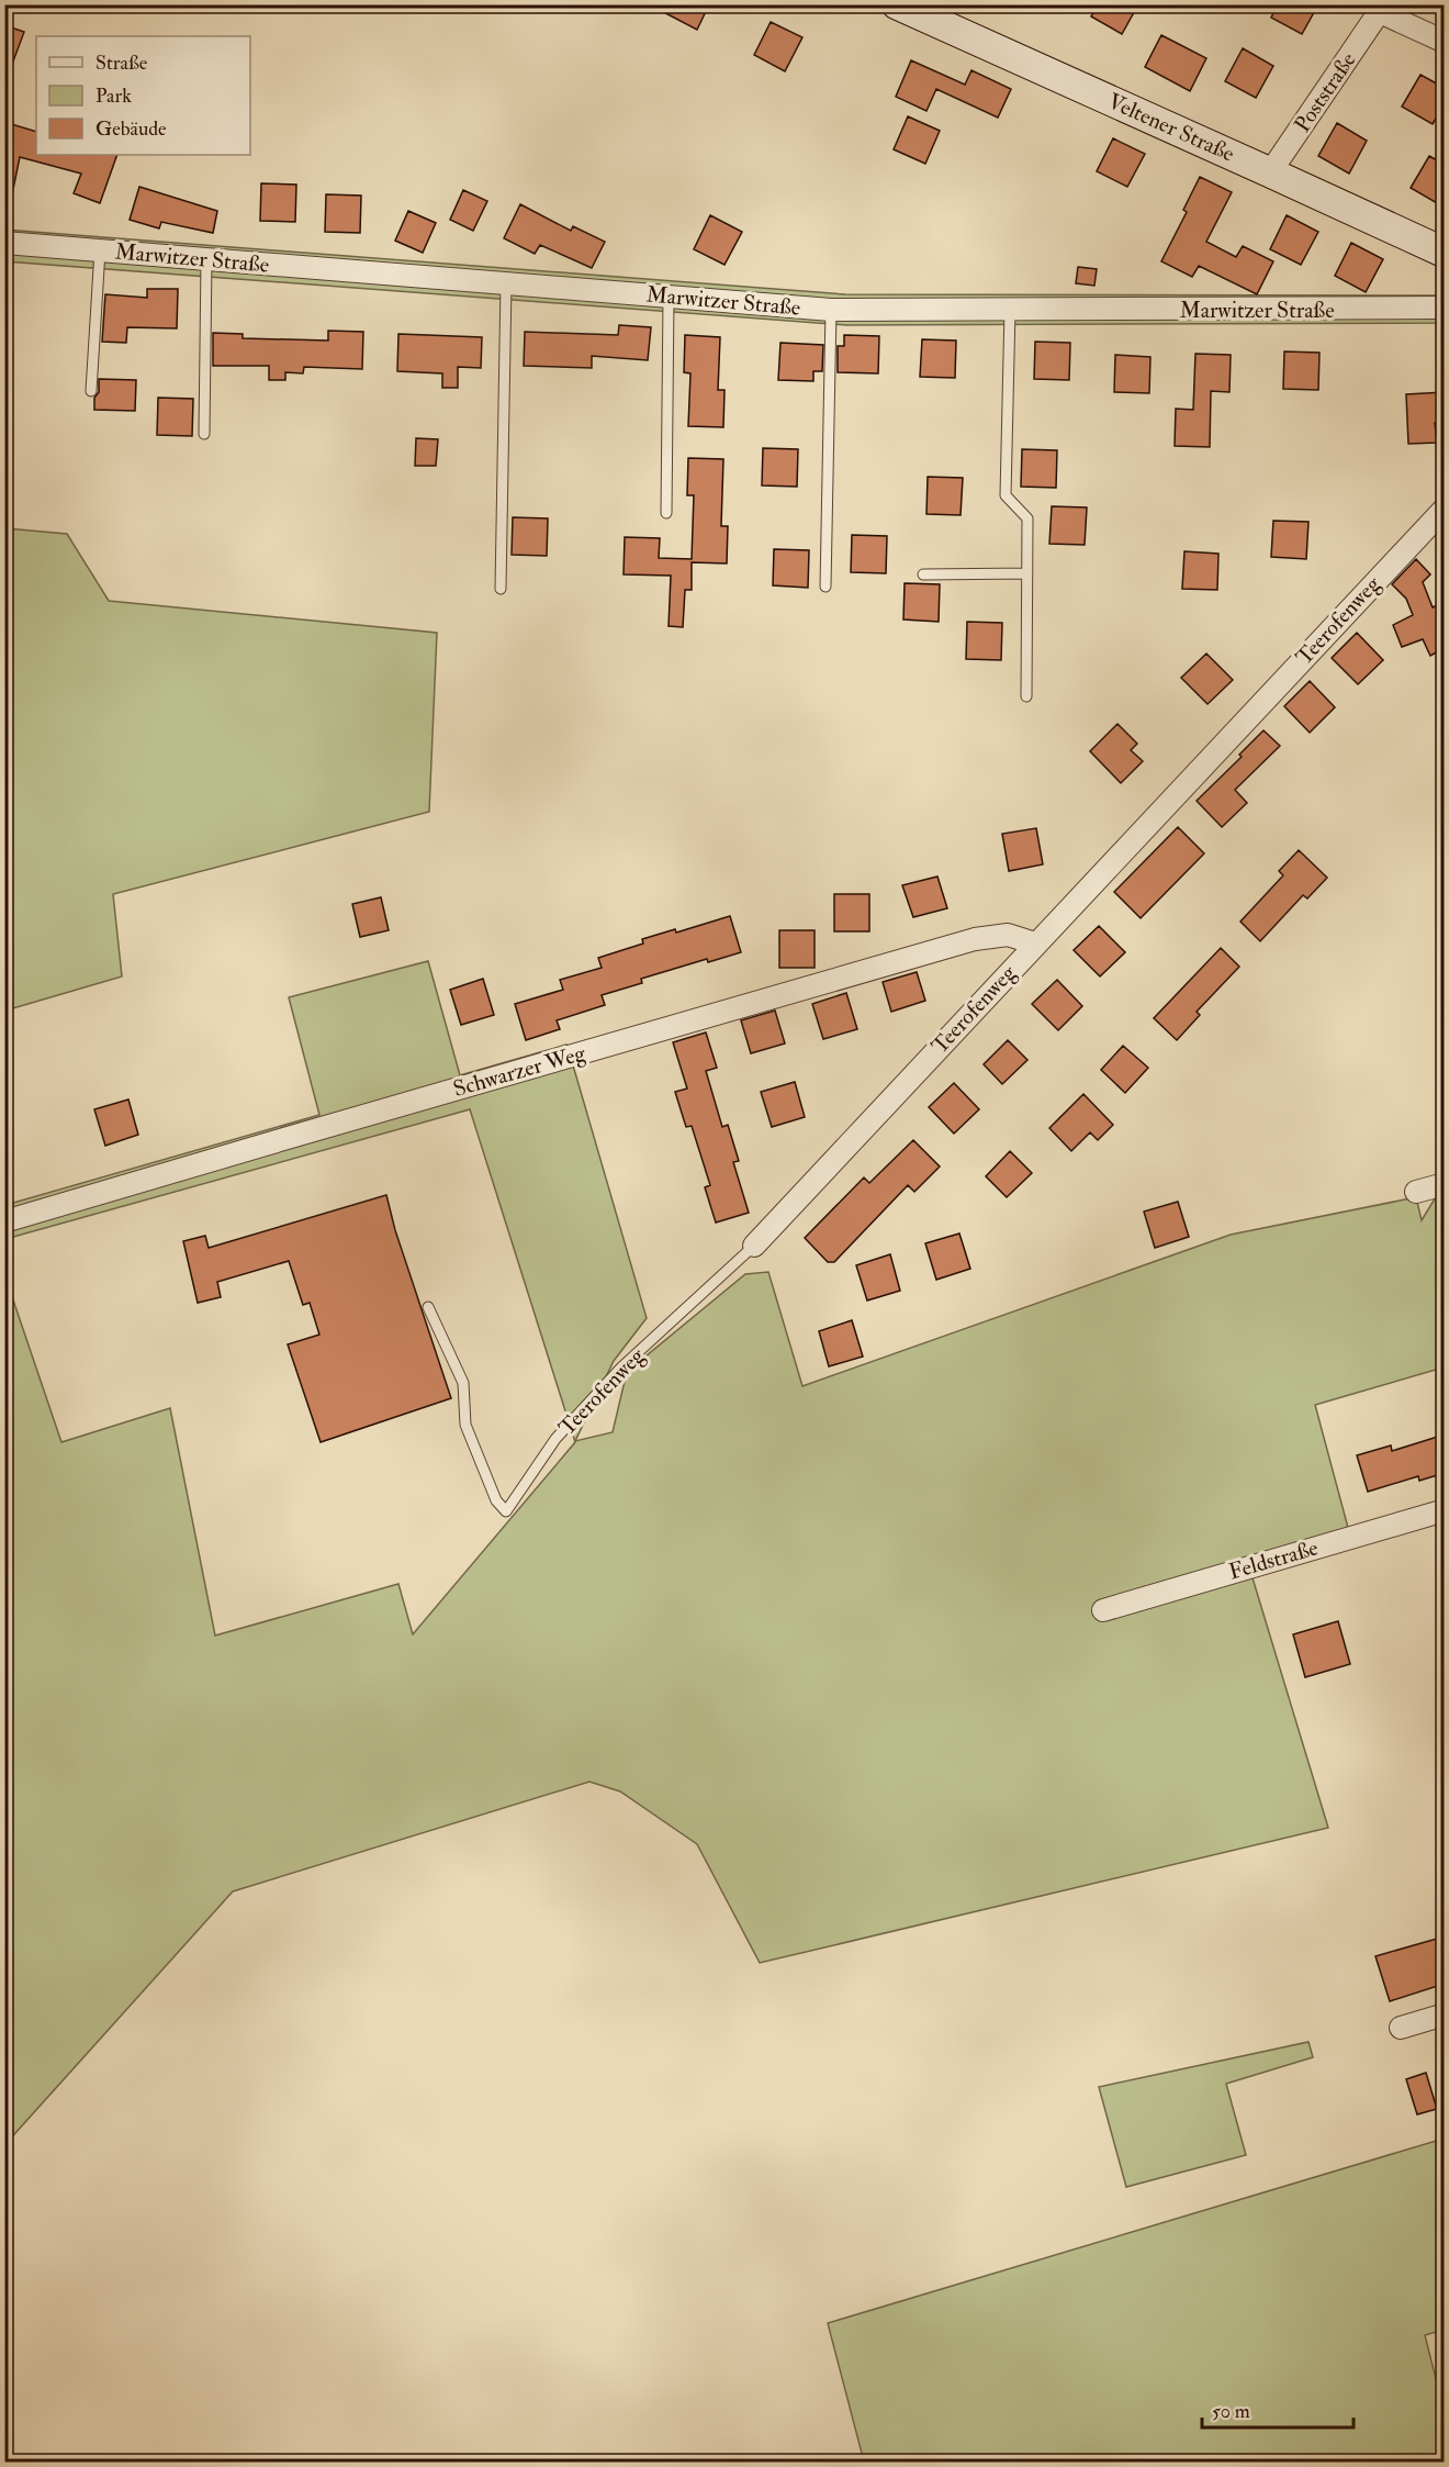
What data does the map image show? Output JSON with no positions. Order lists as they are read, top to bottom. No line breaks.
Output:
{"streets":{"main road":["Veltener Straße"],"street":["Poststraße","Marwitzer Straße","Teerofenweg","Schwarzer Weg","Feldstraße"]},"crossings":[["Poststraße","Veltener Straße"],["Teerofenweg","Schwarzer Weg"]],"legend":["Straße","Park","Gebäude"],"scale_bar":"50 m"}
